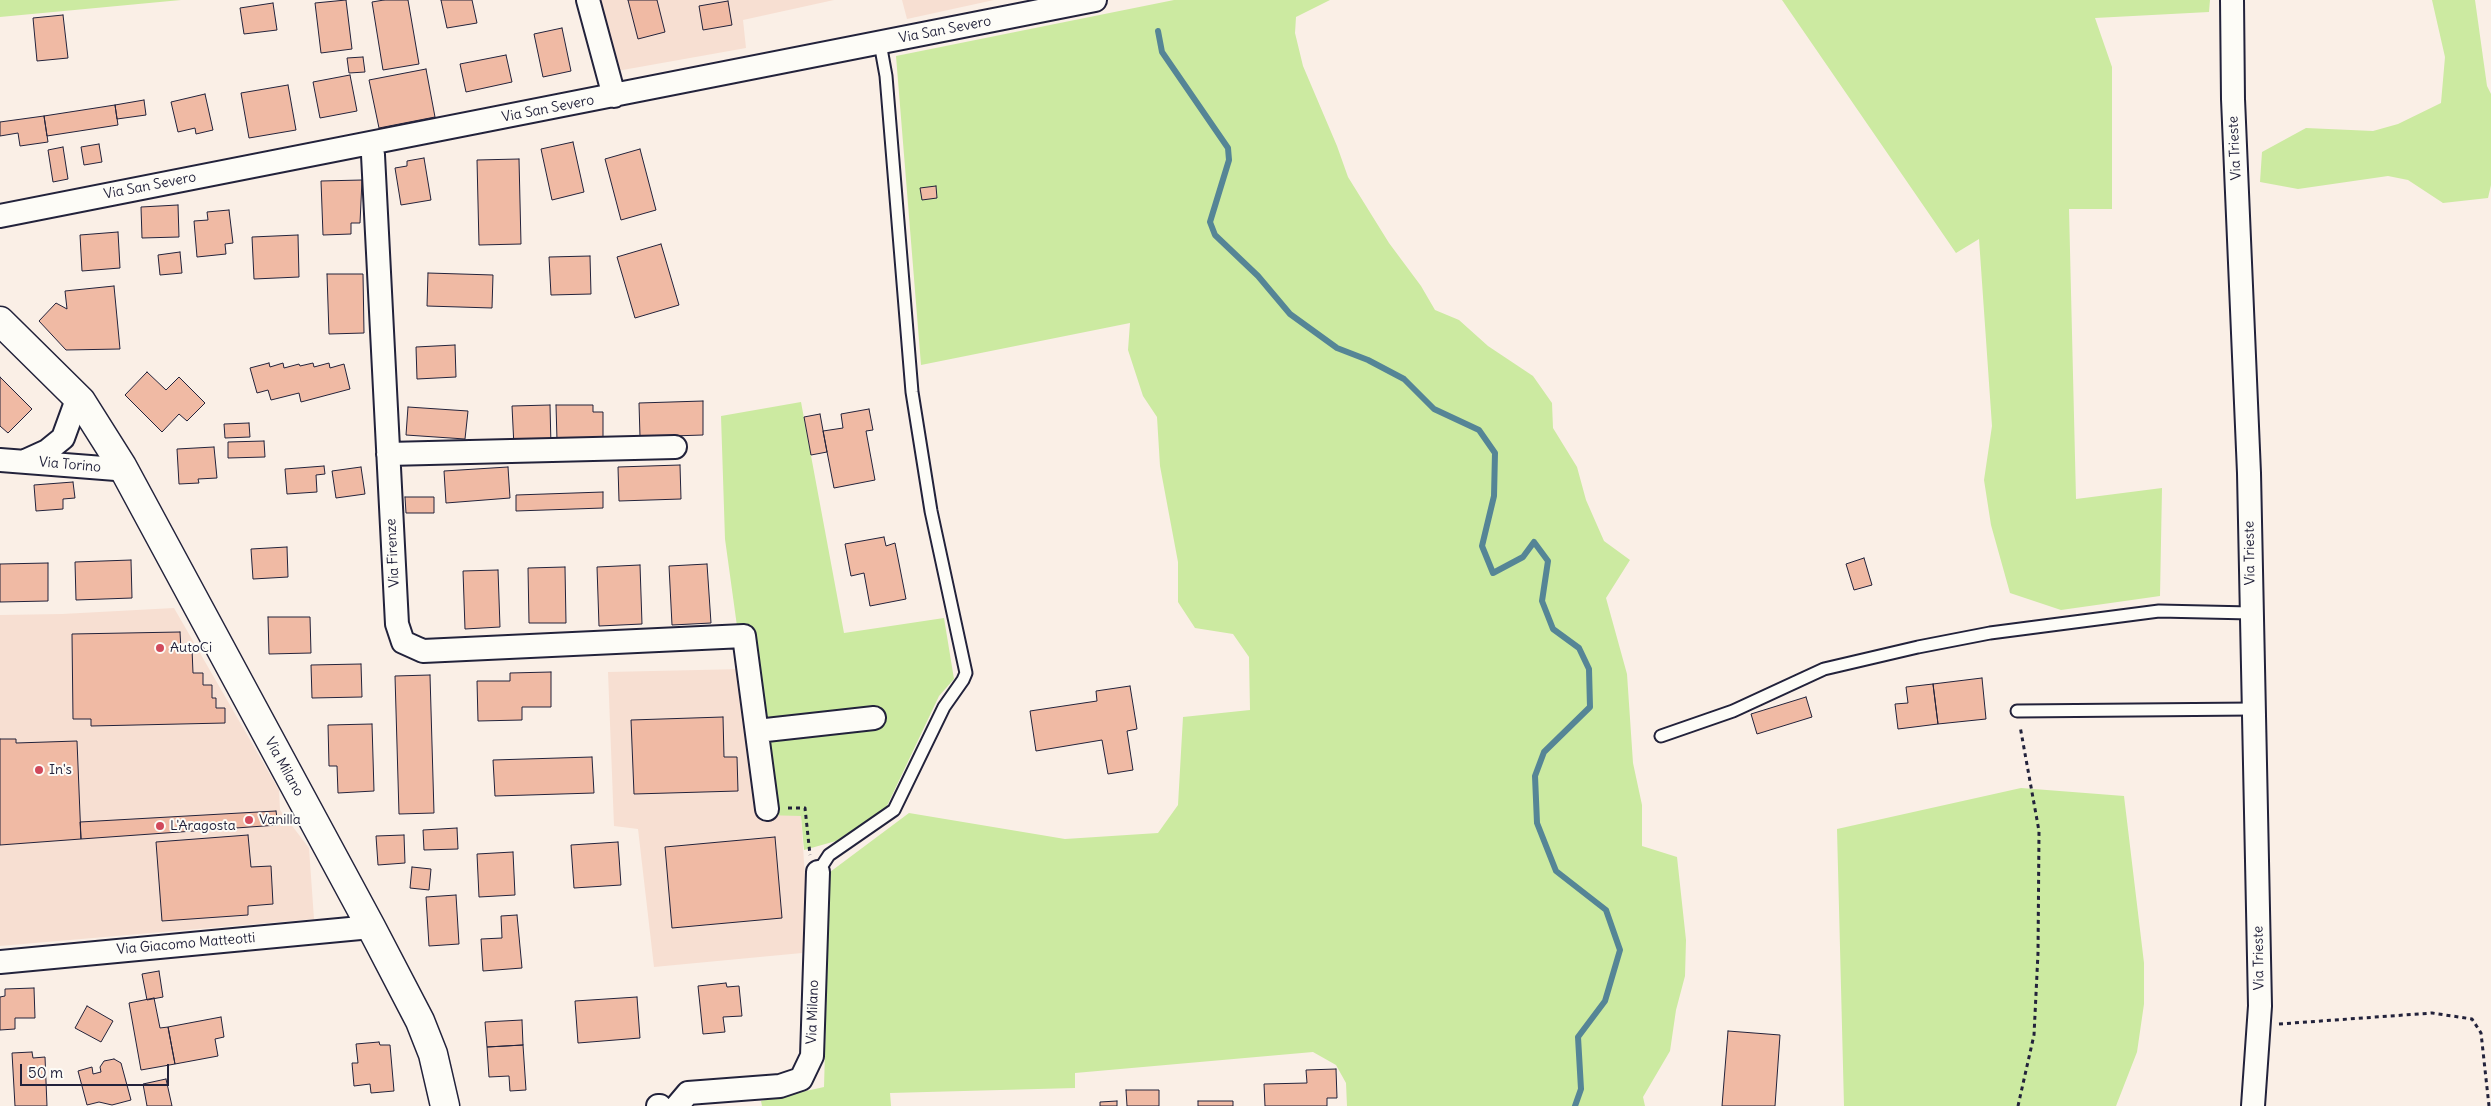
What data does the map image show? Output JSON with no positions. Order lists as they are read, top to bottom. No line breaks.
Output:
{"streets":{"street":["Via San Severo","Via Trieste","Via Torino","Via Firenze","Via Milano","Via Giacomo Matteotti"]},"crossings":[["Via San Severo","Via Firenze"],["Via Torino","Via Milano"],["Via Milano","Via Giacomo Matteotti"]],"places":["AutoCi","In's","Vanilla","L'Aragosta"],"scale_bar":"50 m"}
